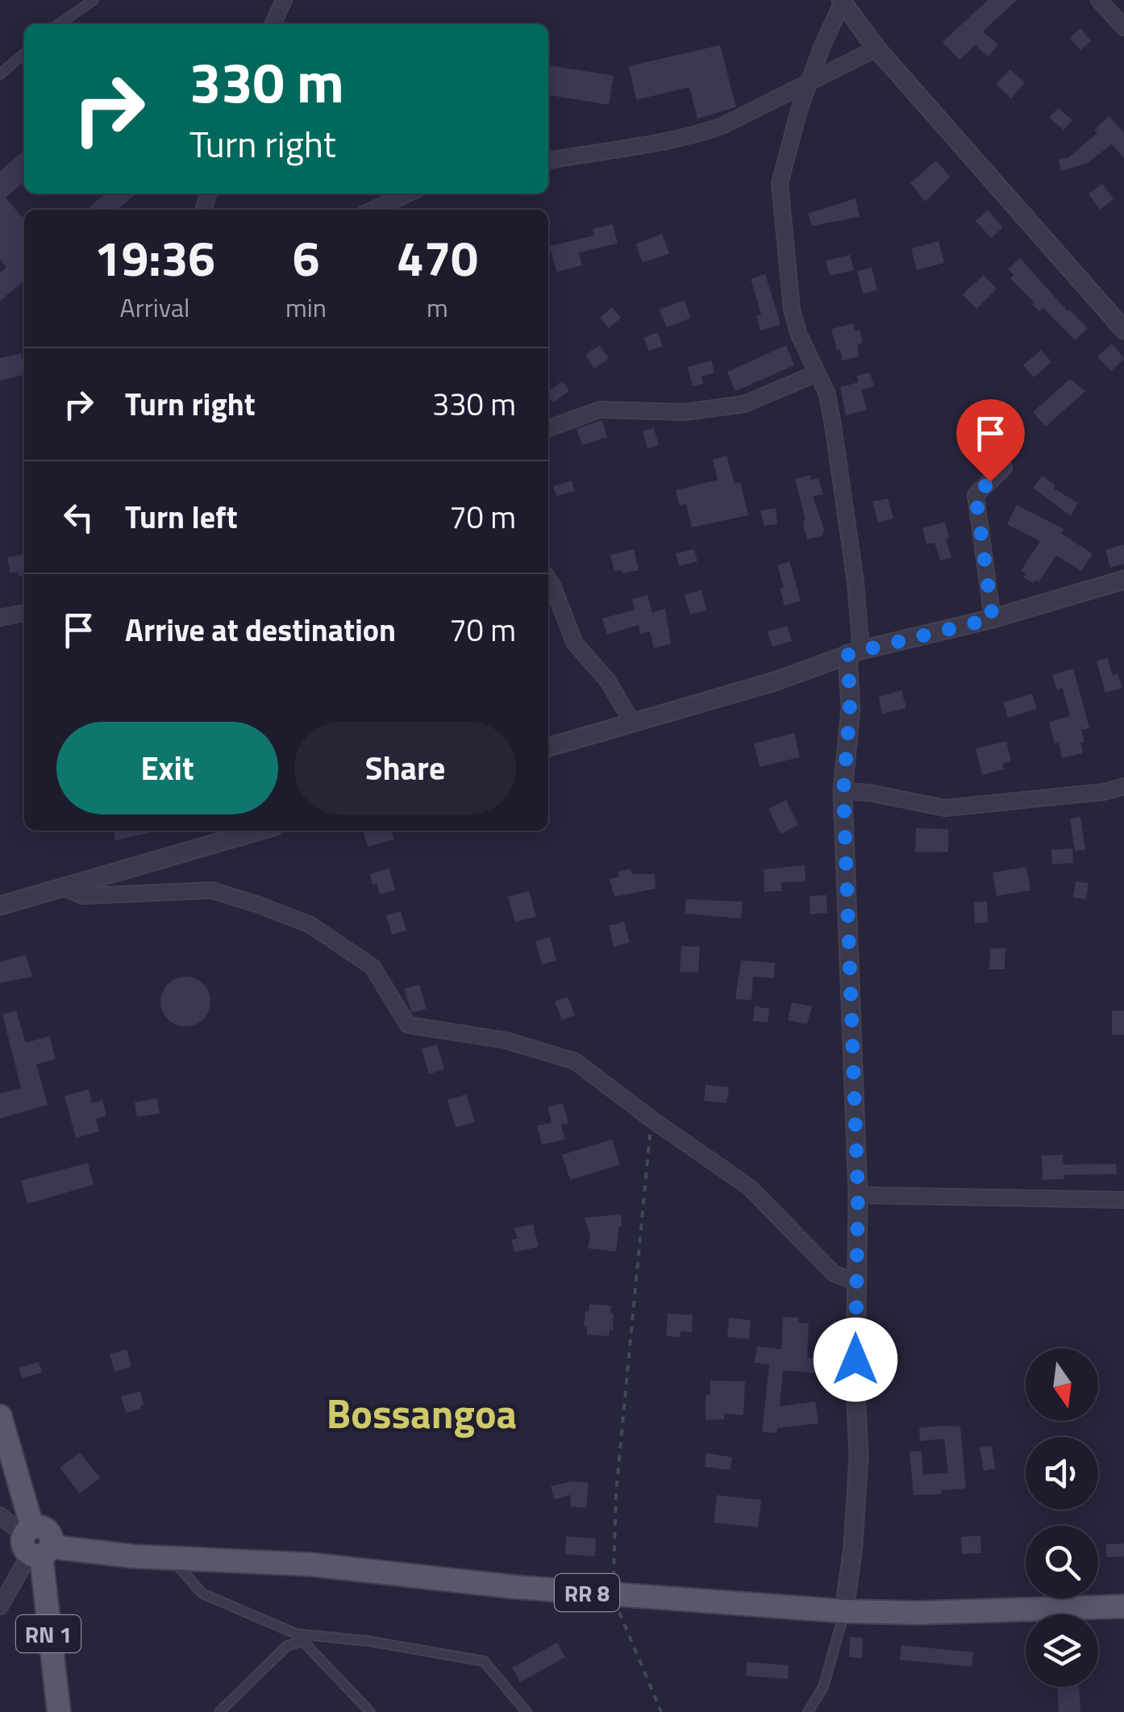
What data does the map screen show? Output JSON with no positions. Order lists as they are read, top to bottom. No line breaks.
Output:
{"streets":{"main road":["RR 8","RN 1"]},"crossings":[["RR 8","RN 1"]],"districts":["Bossangoa"],"north":"bottom","page":{"turn":["330 m","Turn right"],"eta":["19:36","Arrival","6","min","470","m"],"list":[{"name":"Turn right","value":"330 m"},{"name":"Turn left","value":"70 m"},{"name":"Arrive at destination","value":"70 m"}],"buttons":["Exit","Share"]}}
